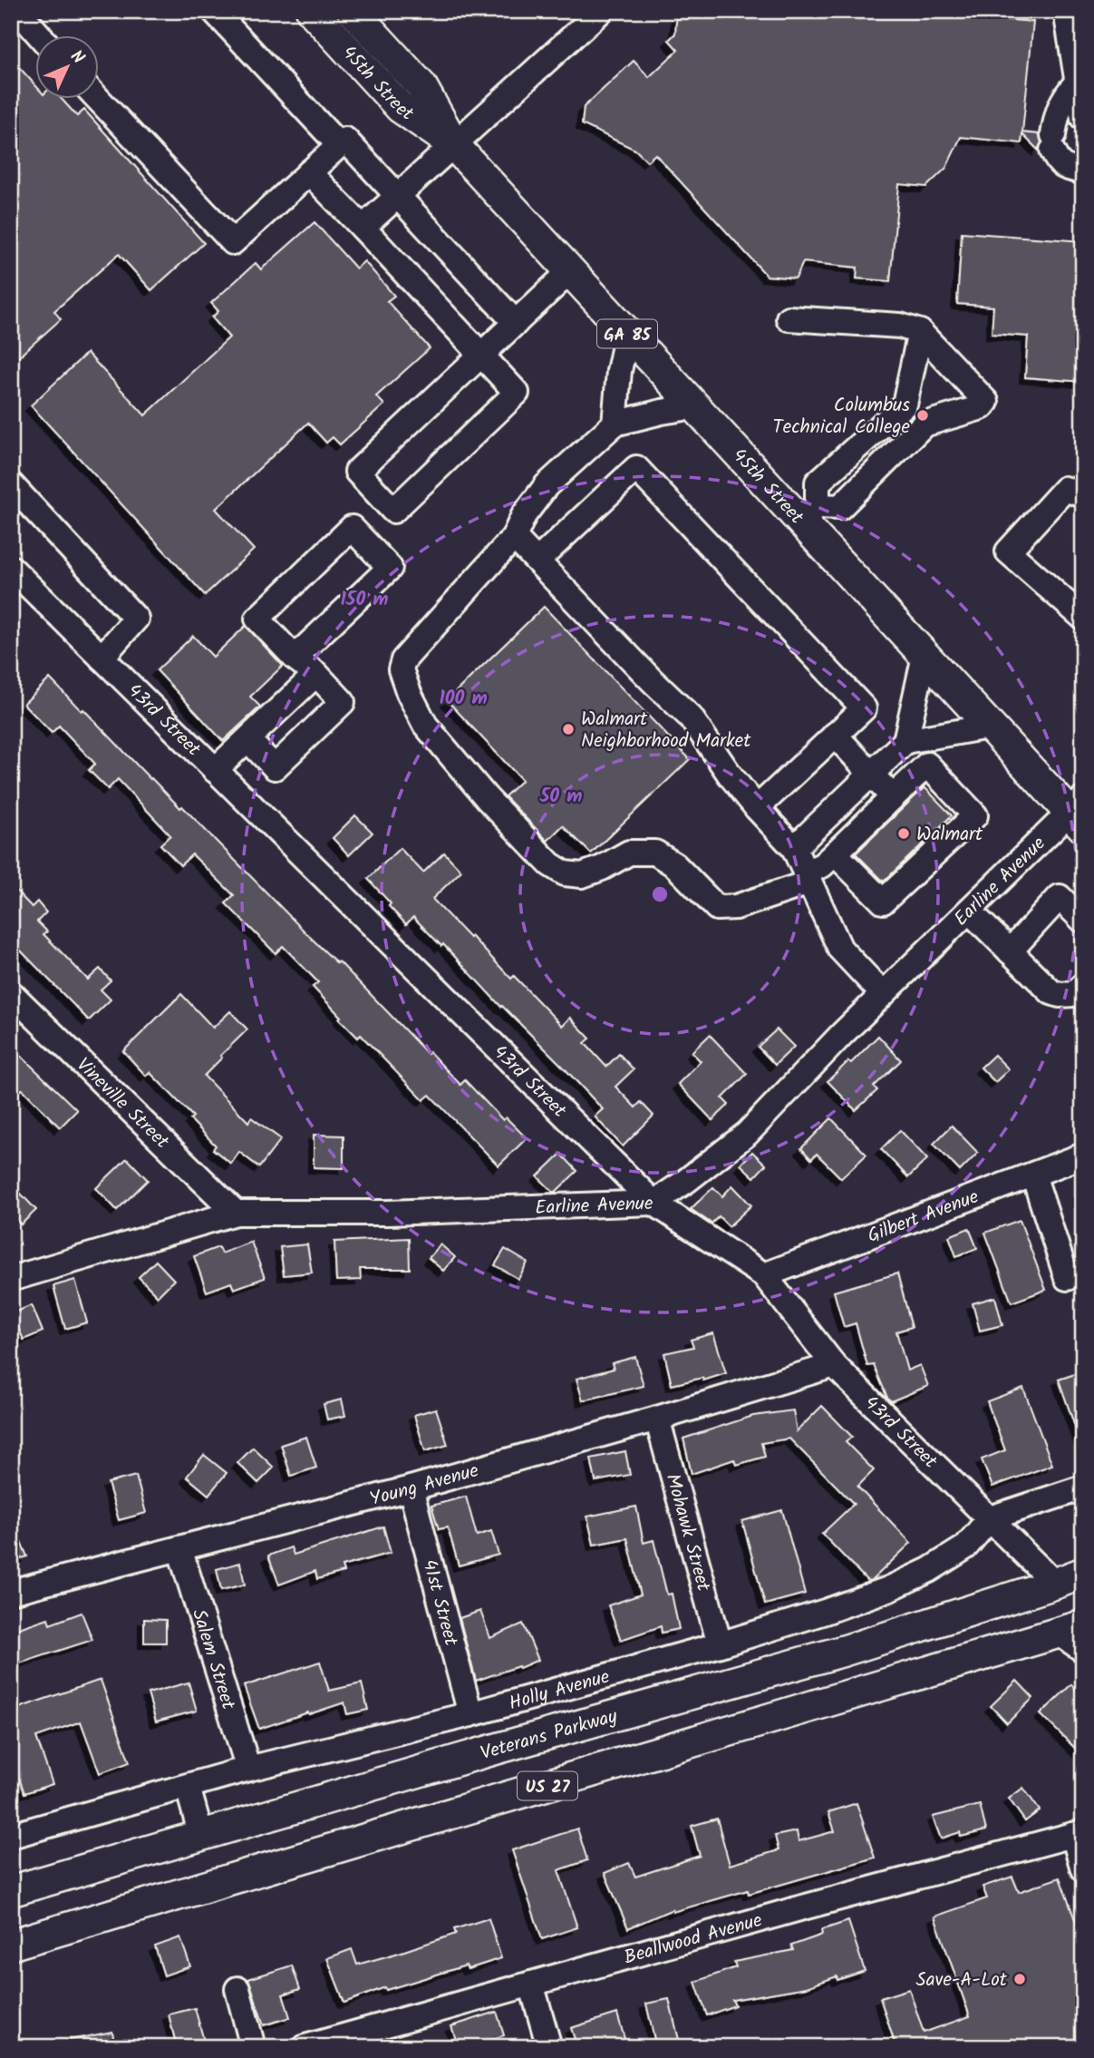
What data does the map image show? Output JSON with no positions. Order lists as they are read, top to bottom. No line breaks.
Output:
{"streets":{"main road":["45th Street","GA 85","Veterans Parkway","US 27"],"street":["43rd Street","Earline Avenue","Vineville Street","Gilbert Avenue","Young Avenue","Mohawk Street","41st Street","Salem Street","Holly Avenue","Beallwood Avenue"]},"crossings":[["45th Street","Earline Avenue"],["43rd Street","Earline Avenue"],["43rd Street","Gilbert Avenue"],["43rd Street","Young Avenue"],["43rd Street","Holly Avenue"],["43rd Street","Veterans Parkway"],["Earline Avenue","Vineville Street"],["Young Avenue","Mohawk Street"],["Young Avenue","41st Street"],["Young Avenue","Salem Street"],["Mohawk Street","Holly Avenue"],["41st Street","Holly Avenue"],["Salem Street","Holly Avenue"]],"places":["Columbus Technical College","Walmart Neighborhood Market","Walmart","Save-A-Lot"],"north":"top right","rings":["150 m","100 m","50 m"]}
